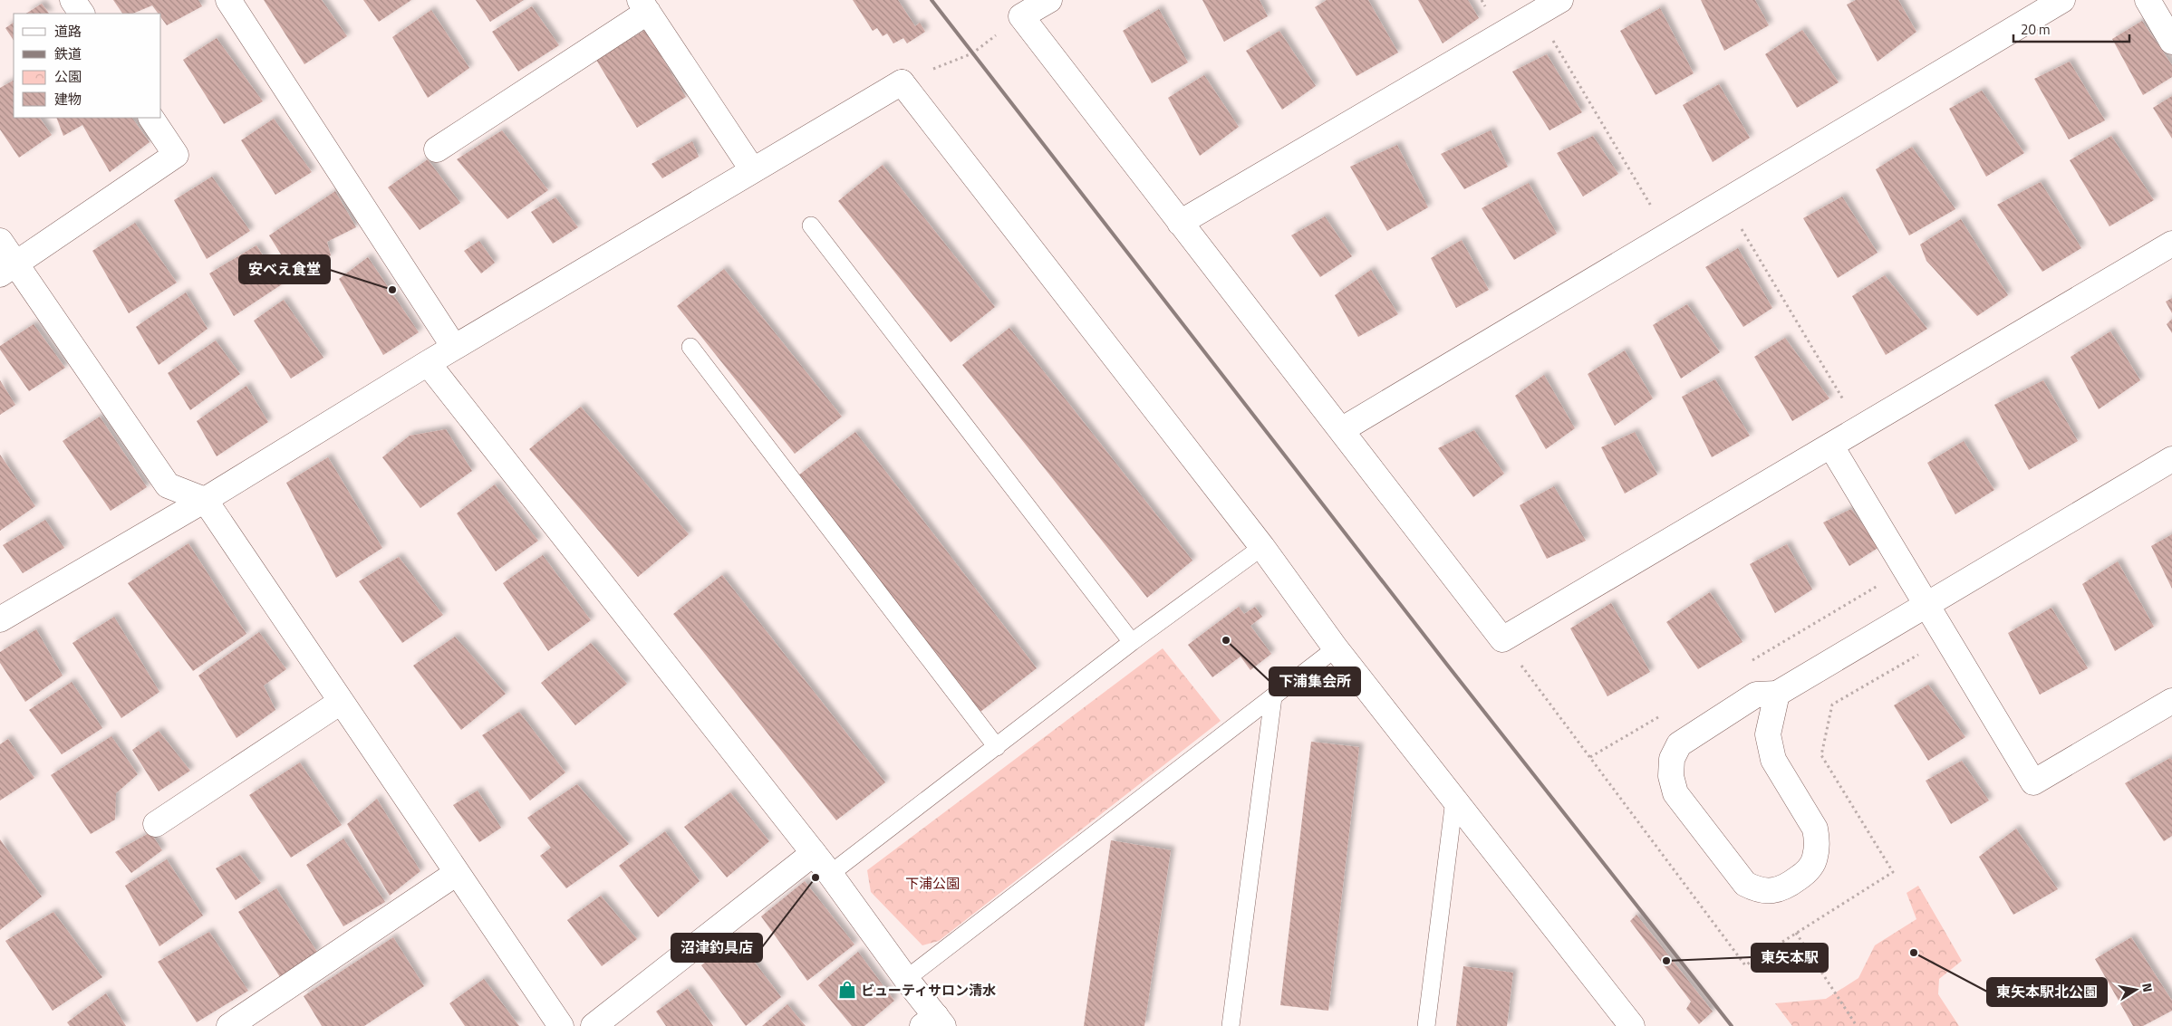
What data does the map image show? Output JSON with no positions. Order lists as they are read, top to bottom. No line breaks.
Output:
{"parks":["下浦公園"],"places":{"other":["安べえ食堂","下浦集会所","沼津釣具店","東矢本駅北公園","東矢本駅"],"shop":["ビューティサロン清水"]},"legend":["道路","鉄道","公園","建物"],"scale_bar":"20 m","north":"right"}
